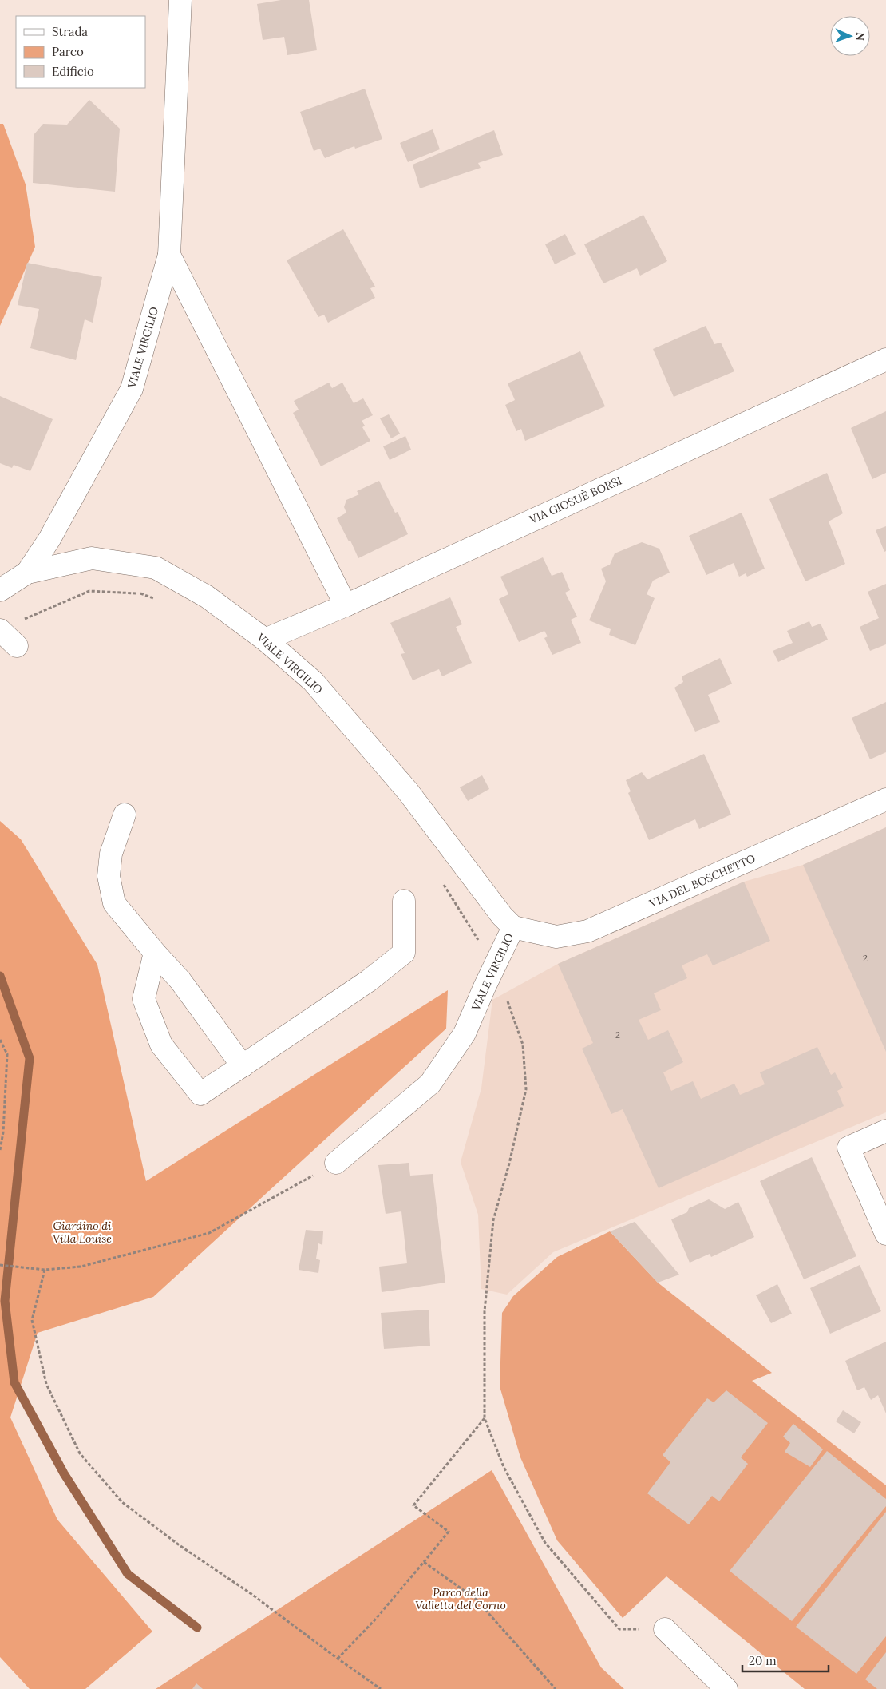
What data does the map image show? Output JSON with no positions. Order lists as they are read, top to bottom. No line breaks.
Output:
{"streets":{"street":["VIALE VIRGILIO","VIA GIOSUÈ BORSI","VIA DEL BOSCHETTO"]},"crossings":[["VIALE VIRGILIO","VIA GIOSUÈ BORSI"],["VIALE VIRGILIO","VIA DEL BOSCHETTO"]],"parks":["Giardino di Villa Louise","Parco della Valletta del Corno"],"house_numbers":["2","2"],"legend":["Strada","Parco","Edificio"],"scale_bar":"20 m","north":"right"}
